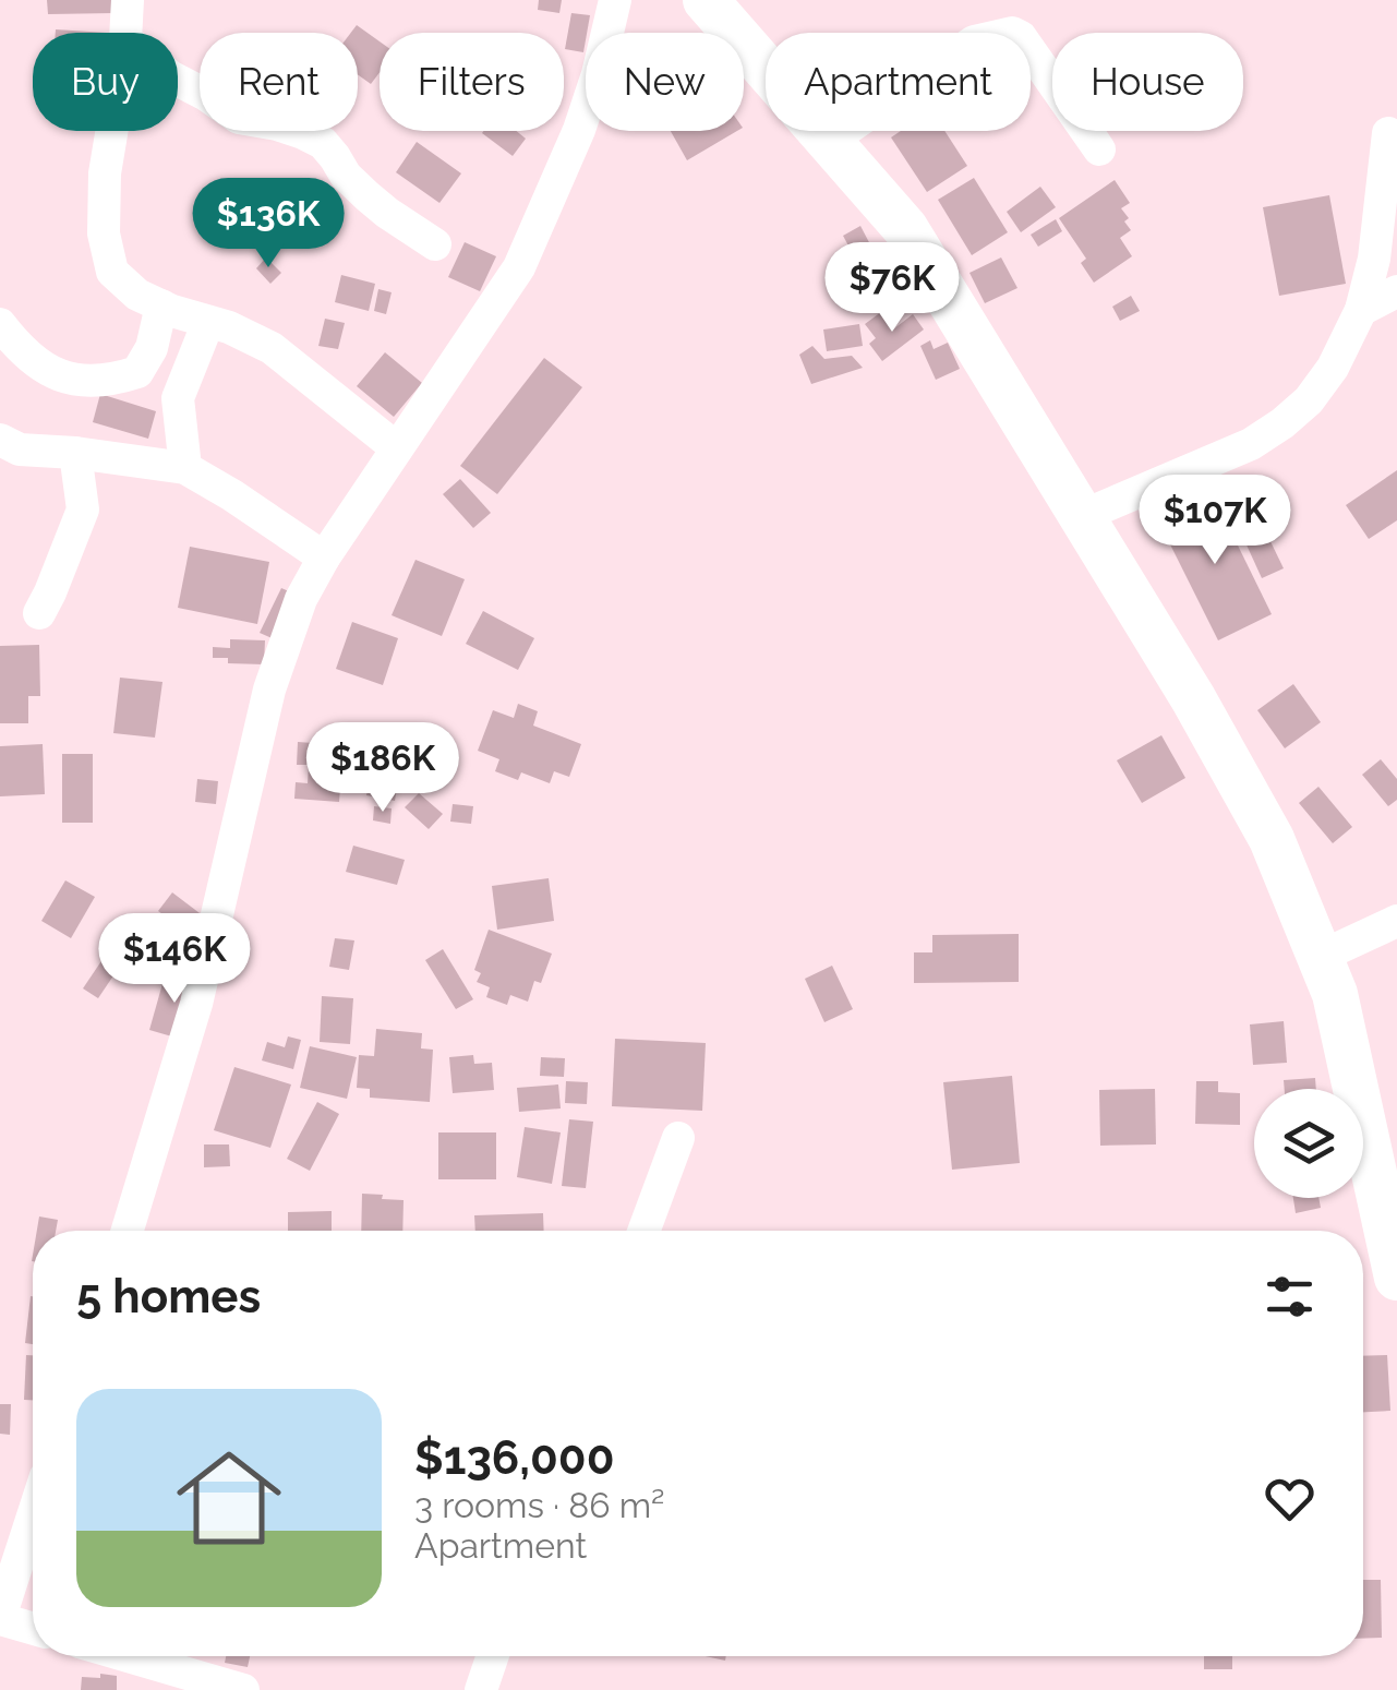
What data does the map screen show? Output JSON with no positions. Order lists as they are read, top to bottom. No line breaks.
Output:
{"page":{"chip":["Buy","Rent","Filters","New","Apartment","House"],"price":["$136K","$76K","$107K","$186K","$146K"],"heading":"5 homes","list":[{"name":"$136,000","note":"3 rooms · 86 m² · Apartment"}]}}
